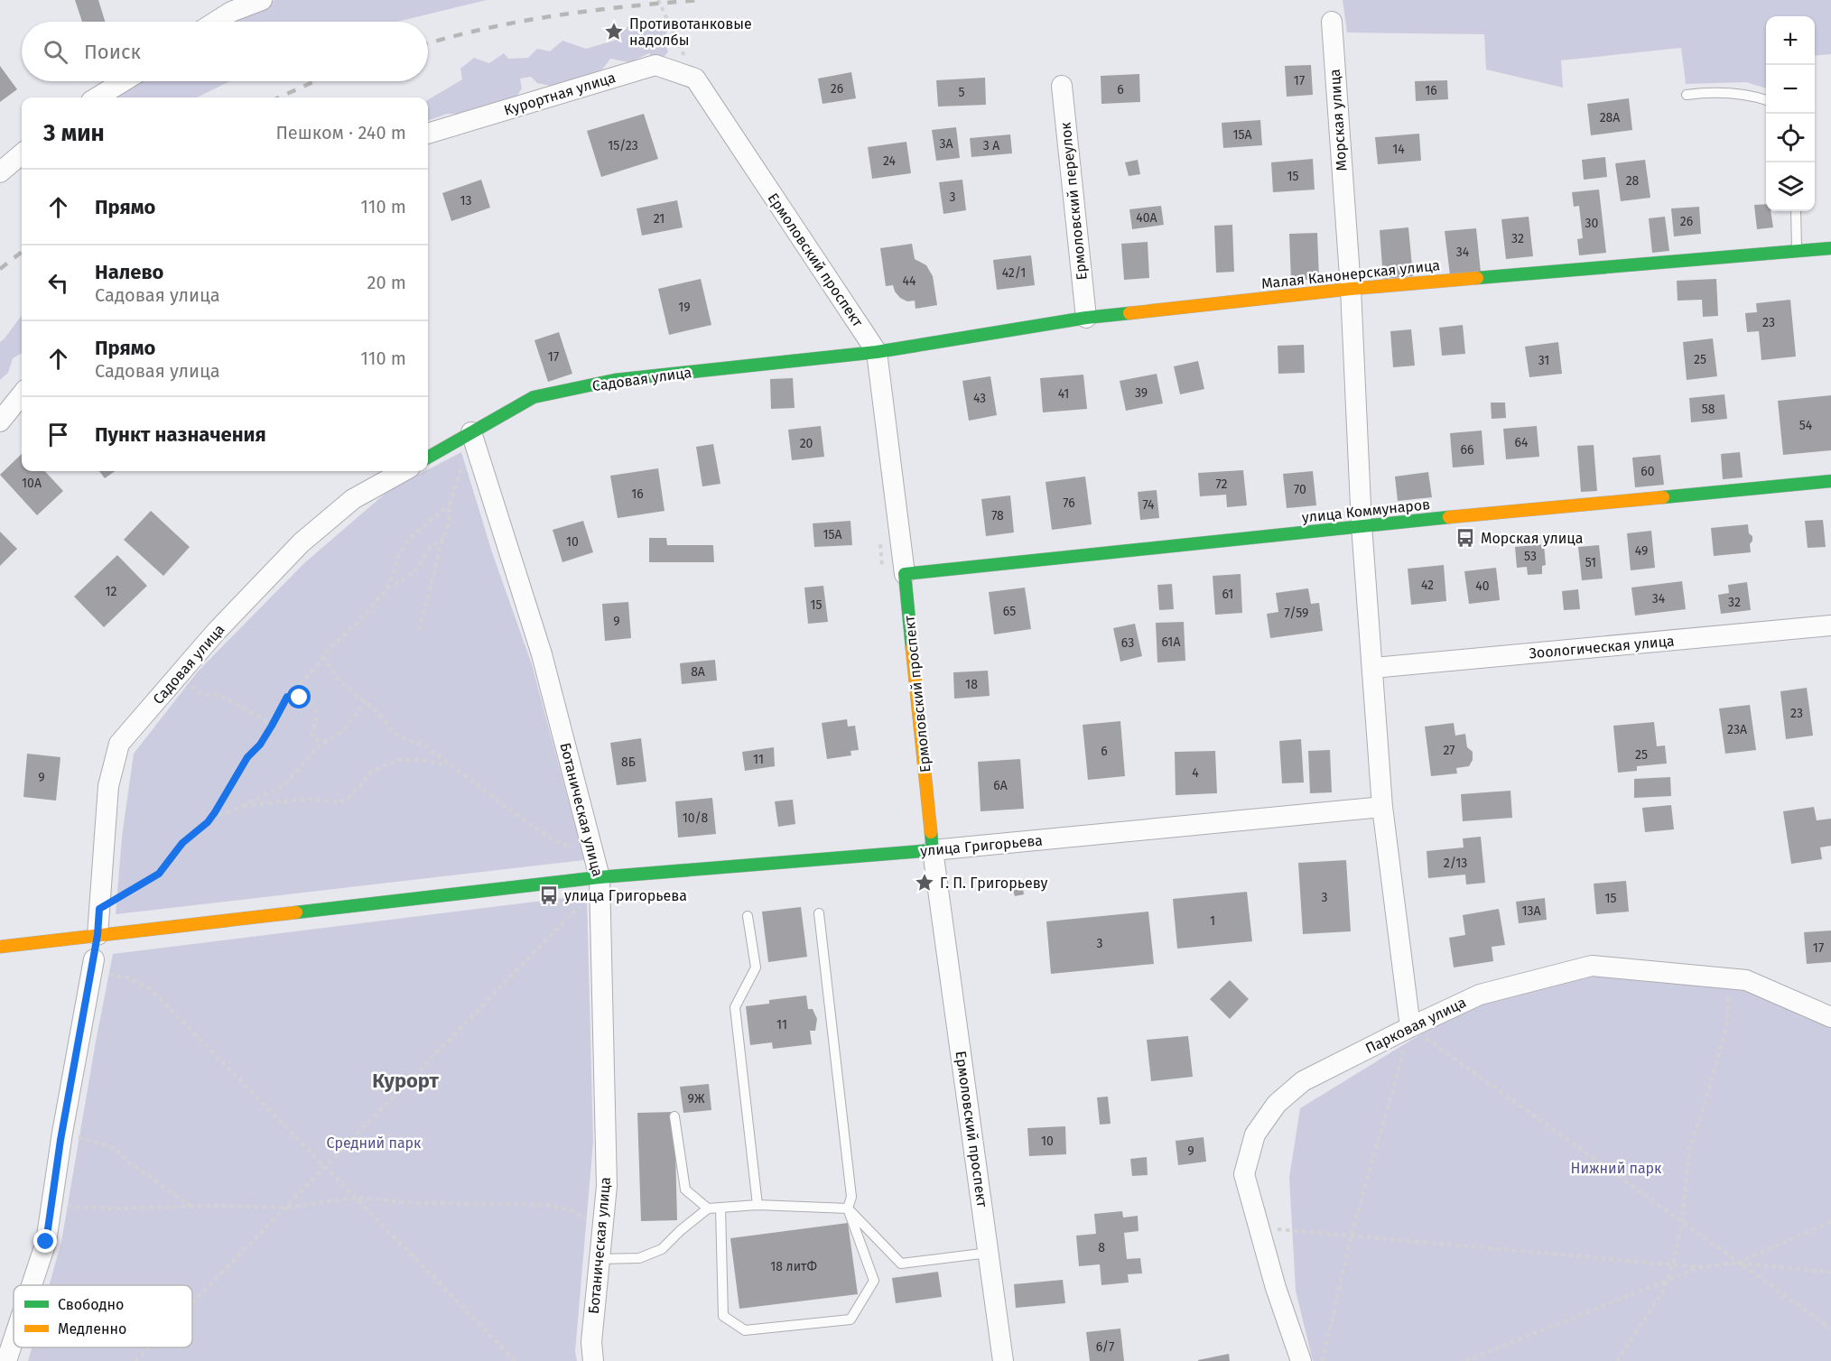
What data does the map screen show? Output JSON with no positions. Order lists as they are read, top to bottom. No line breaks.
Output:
{"streets":{"street":["Курортная улица","Морская улица","Ермоловский переулок","Ермоловский проспект","Малая Канонерская улица","Садовая улица","улица Коммунаров","Зоологическая улица","Ботаническая улица","улица Григорьева","Парковая улица"]},"crossings":[["Курортная улица","Ермоловский проспект"],["Морская улица","Малая Канонерская улица"],["Морская улица","улица Коммунаров"],["Морская улица","Зоологическая улица"],["Морская улица","улица Григорьева"],["Морская улица","Парковая улица"],["Ермоловский переулок","Малая Канонерская улица"],["Ермоловский проспект","Малая Канонерская улица"],["Ермоловский проспект","Садовая улица"],["Ермоловский проспект","улица Коммунаров"],["Ермоловский проспект","улица Григорьева"],["Малая Канонерская улица","Садовая улица"],["Садовая улица","Ботаническая улица"],["Садовая улица","улица Григорьева"],["Ботаническая улица","улица Григорьева"]],"districts":["Курорт"],"parks":["Средний парк","Нижний парк"],"places":{"place":["Противотанковые надолбы","Г. П. Григорьеву"],"bus stop":["Морская улица","улица Григорьева"]},"house_numbers":["17","26","6","16","5","28А","15А","3А","15/23","3 А","14","24","15","28","3","13","40А","21","26","30","32","34","42/1","44","19","23","17","25","31","39","41","43","58","54","64","20","66","60","10А","72","70","16","76","74","78","15А","10","49","53","51","42","40","12","61","34","32","15","65","7/59","9","61А","63","8А","18","23","23А","27","6","25","11","8Б","4","9","6А","10/8","2/13","3","15","13А","1","3","17","11","9Ж","10","9","8","18 литФ","6/7"],"legend":["Свободно","Медленно"],"page":{"map_buttons":["+","−"],"search":"Поиск","heading":["3 мин","Пешком · 240 m"],"list":[["Прямо","110 m"],["Налево","Садовая улица","20 m"],["Прямо","Садовая улица","110 m"],"Пункт назначения"]}}
